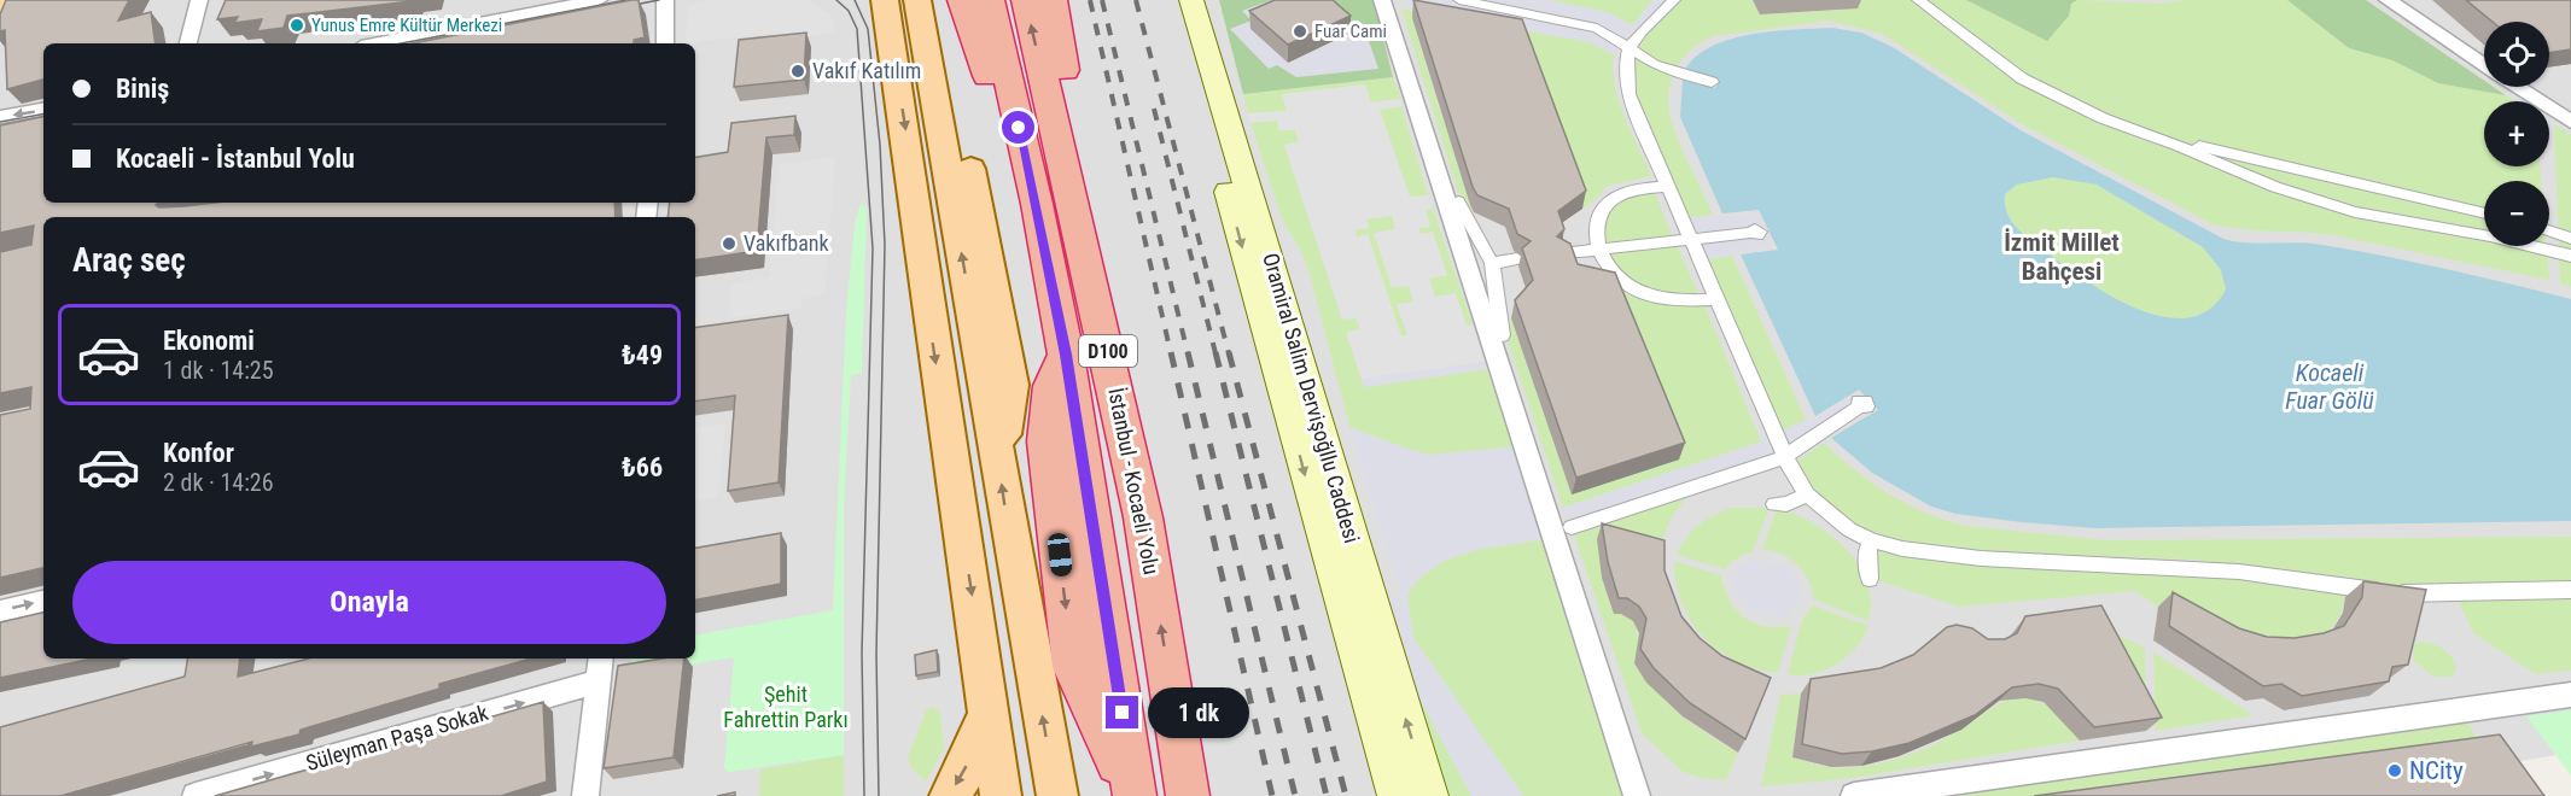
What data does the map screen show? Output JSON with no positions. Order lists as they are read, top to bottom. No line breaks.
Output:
{"streets":{"highway":["D100","İstanbul - Kocaeli Yolu"],"main road":["Oramiral Salim Dervişoğllu Caddesi"],"street":["Süleyman Paşa Sokak"]},"one_way":["Süleyman Paşa Sokak"],"districts":["İzmit Millet Bahçesi"],"water":["Kocaeli Fuar Gölü"],"parks":["Şehit Fahrettin Parkı"],"places":["Yunus Emre Kültür Merkezi","Fuar Cami","Vakıf Katılım","Vakıfbank","NCity"],"page":{"map_buttons":["+","−"],"banner":["Biniş","Kocaeli - İstanbul Yolu"],"heading":"Araç seç","list":[{"name":"Ekonomi","note":"1 dk · 14:25","value":"₺49"},{"name":"Konfor","note":"2 dk · 14:26","value":"₺66"}],"buttons":"Onayla","bubble":"1 dk"}}
